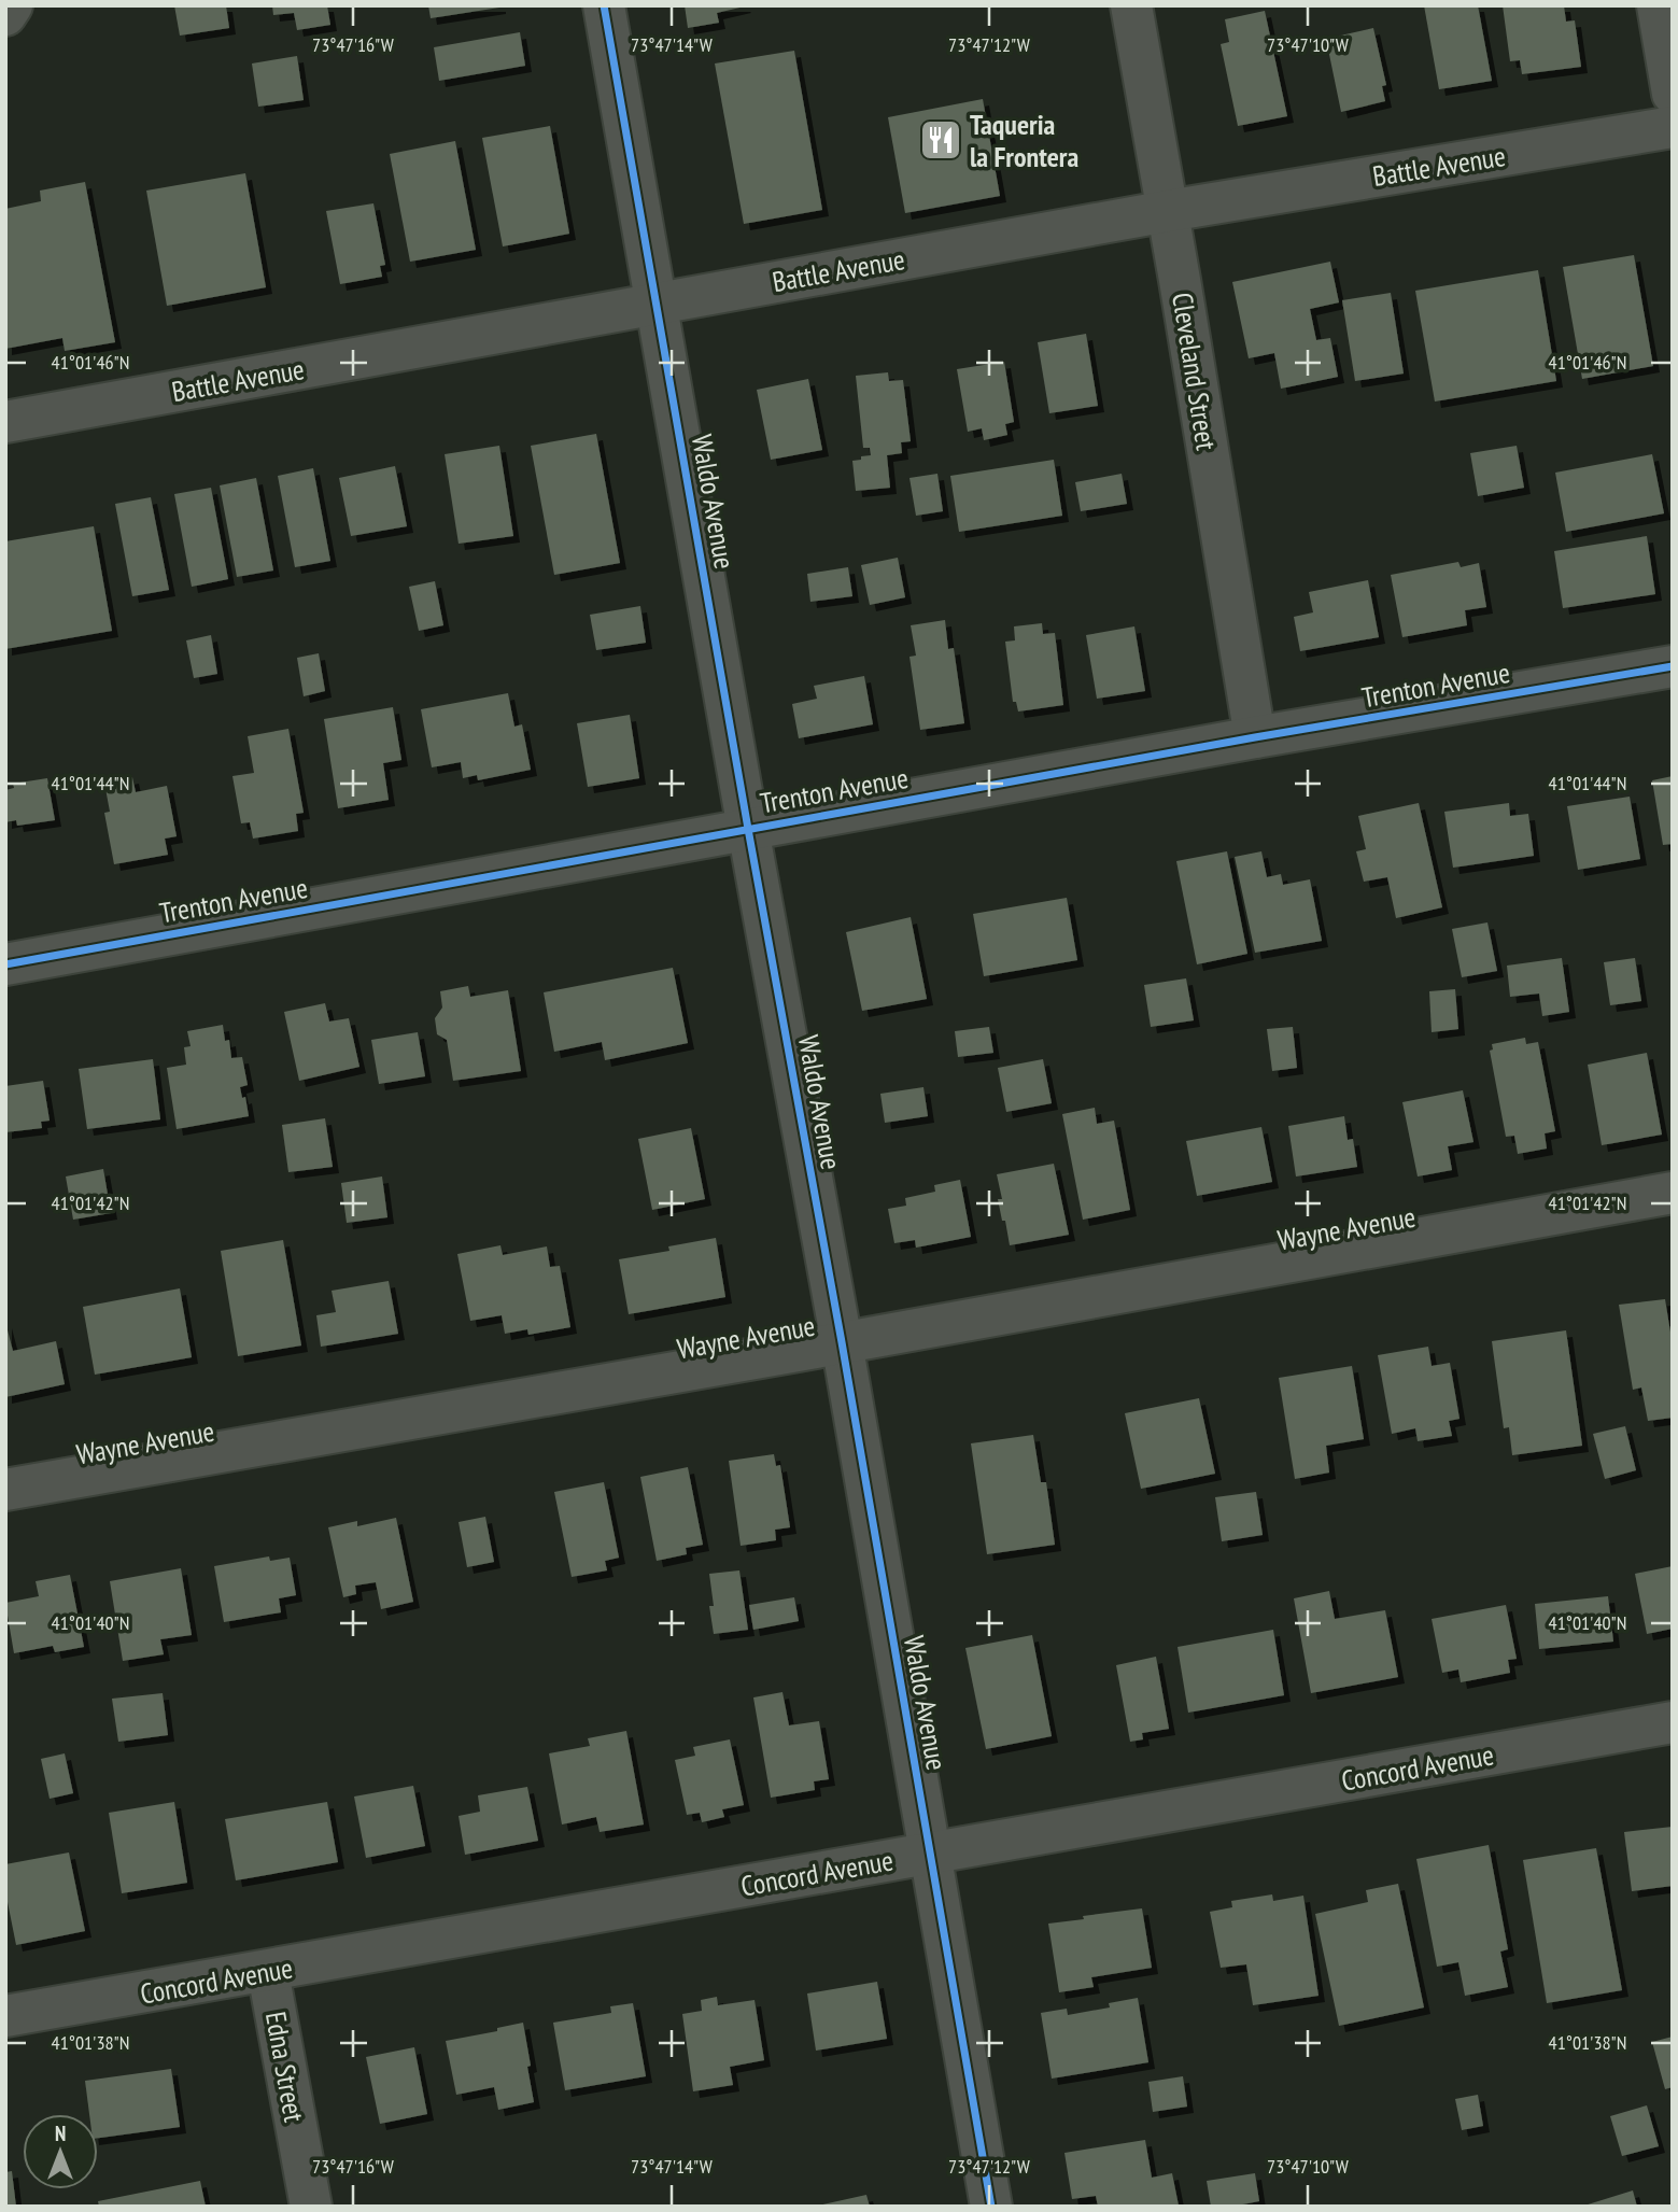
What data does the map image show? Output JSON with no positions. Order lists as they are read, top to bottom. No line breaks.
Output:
{"streets":{"street":["Battle Avenue","Cleveland Street","Waldo Avenue","Trenton Avenue","Wayne Avenue","Concord Avenue","Edna Street"]},"crossings":[["Battle Avenue","Cleveland Street"],["Battle Avenue","Waldo Avenue"],["Cleveland Street","Trenton Avenue"],["Waldo Avenue","Trenton Avenue"],["Waldo Avenue","Wayne Avenue"],["Waldo Avenue","Concord Avenue"],["Concord Avenue","Edna Street"]],"places":{"restaurant":["Taqueria la Frontera"]},"north":"top","coordinates":["73°47'16\"W","73°47'14\"W","73°47'12\"W","73°47'10\"W","41°01'46\"N","41°01'44\"N","41°01'42\"N","41°01'40\"N","41°01'38\"N"]}
